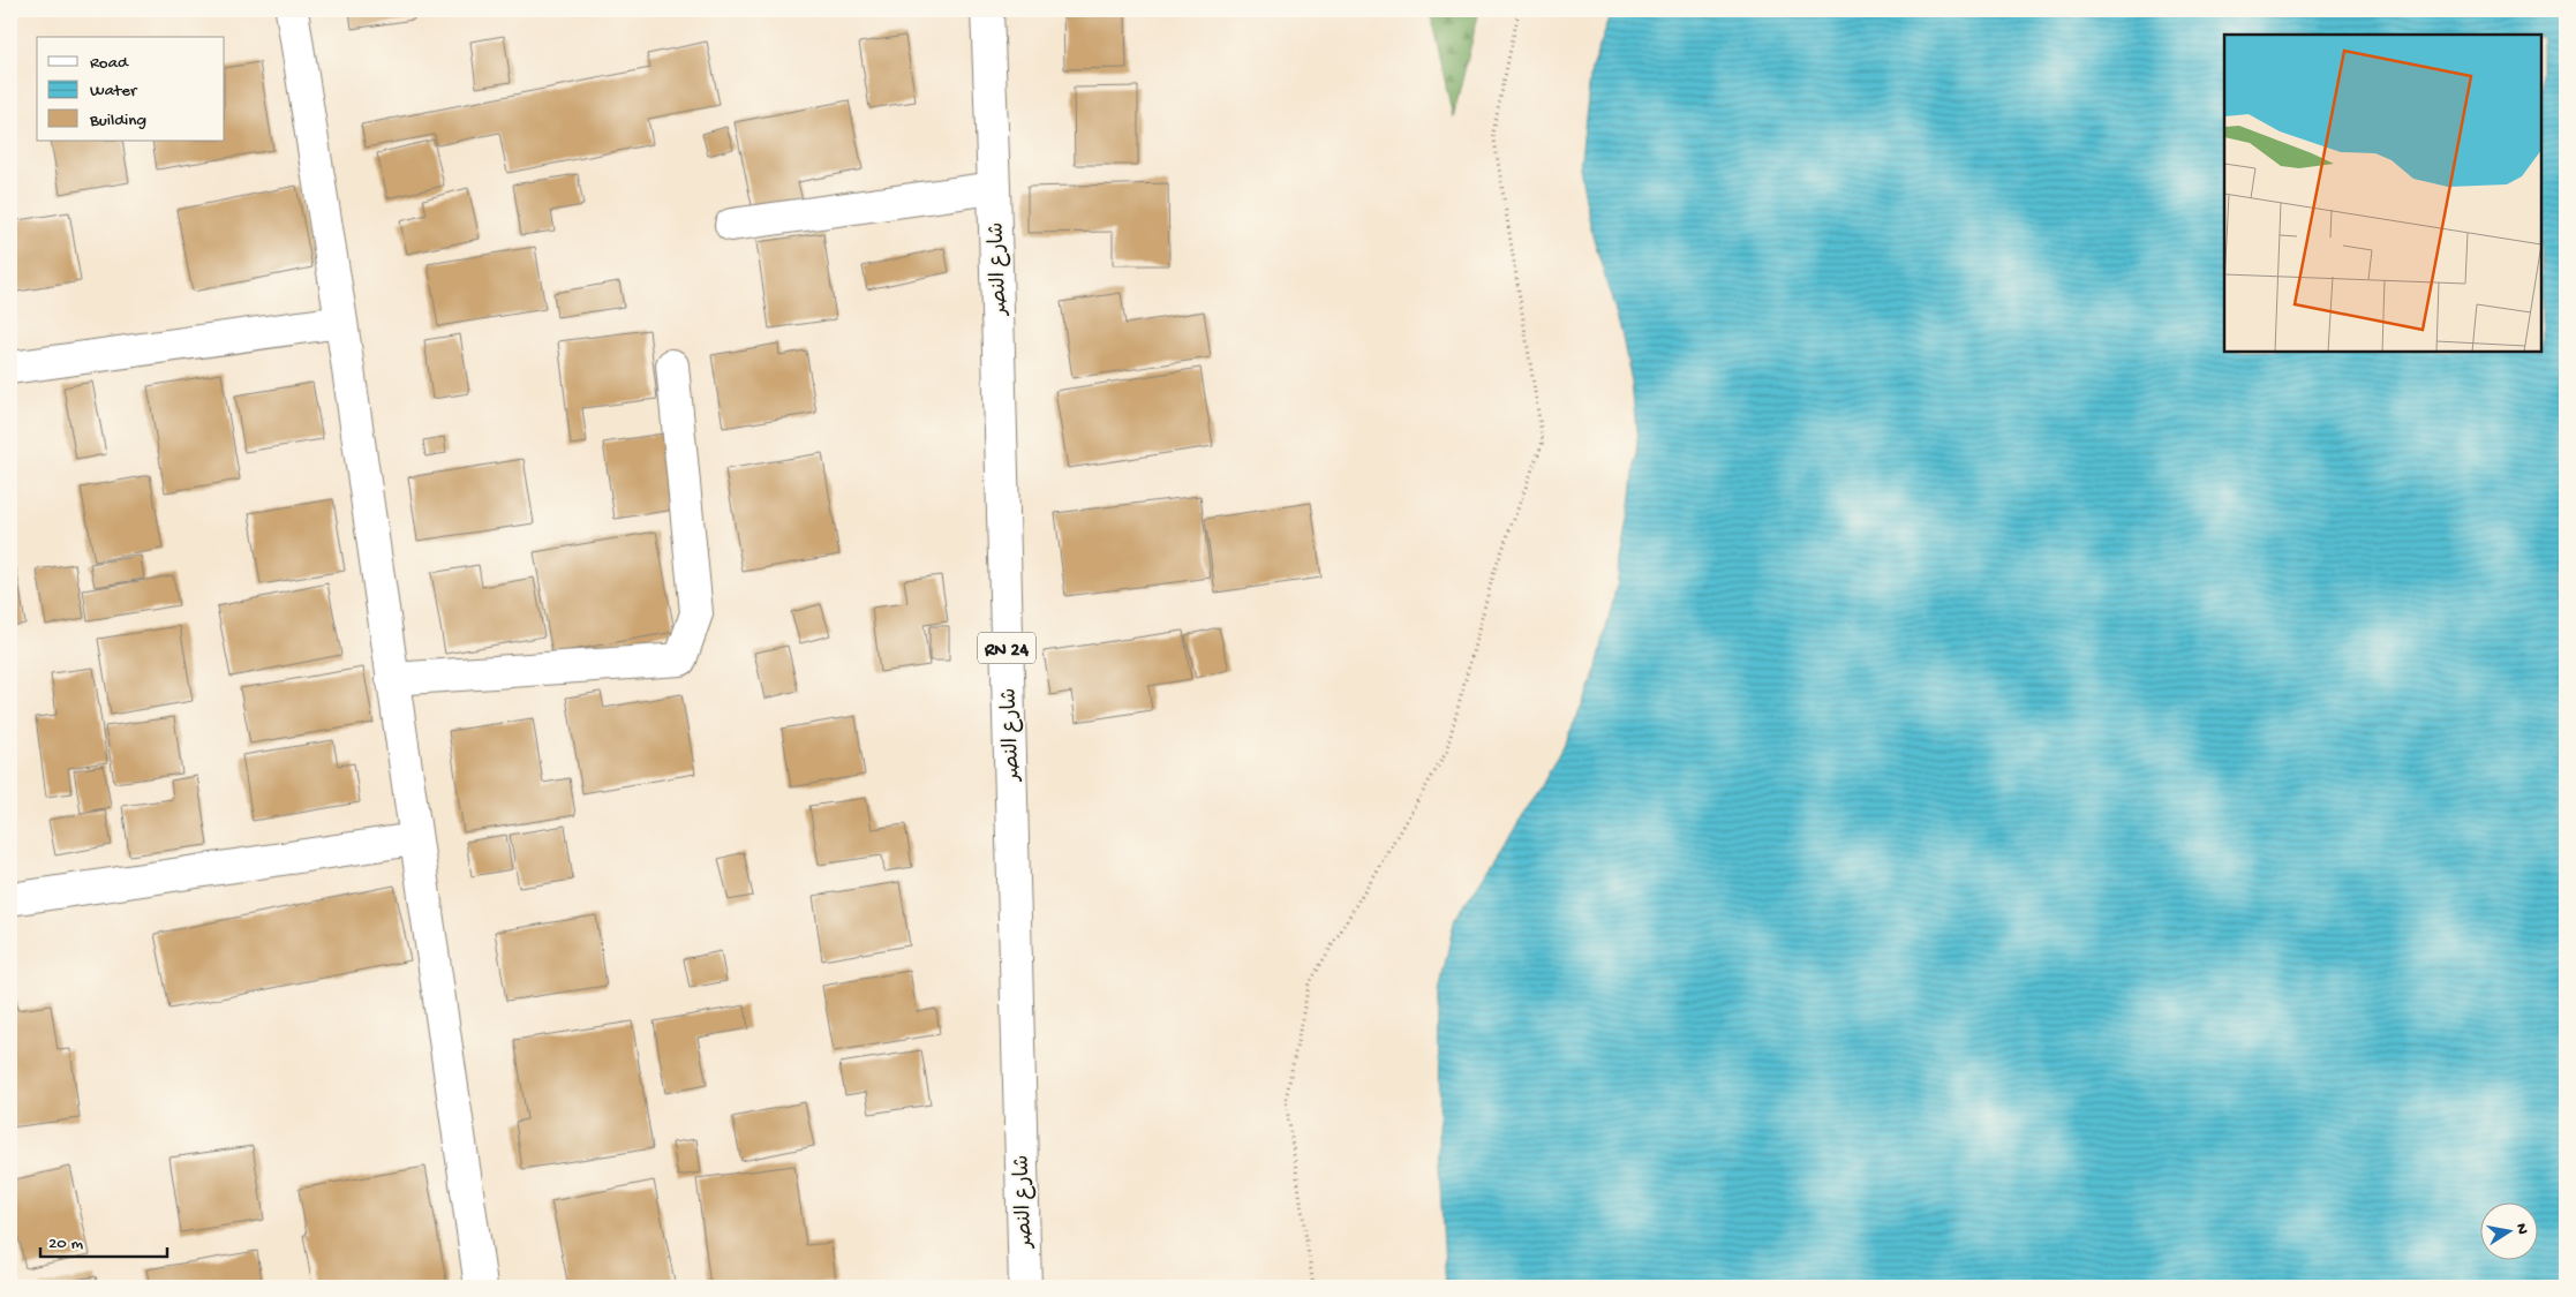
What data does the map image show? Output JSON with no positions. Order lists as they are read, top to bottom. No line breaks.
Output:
{"streets":{"street":["شارع النصر","RN 24"]},"legend":["Road","Water","Building"],"scale_bar":"20 m","north":"right"}
